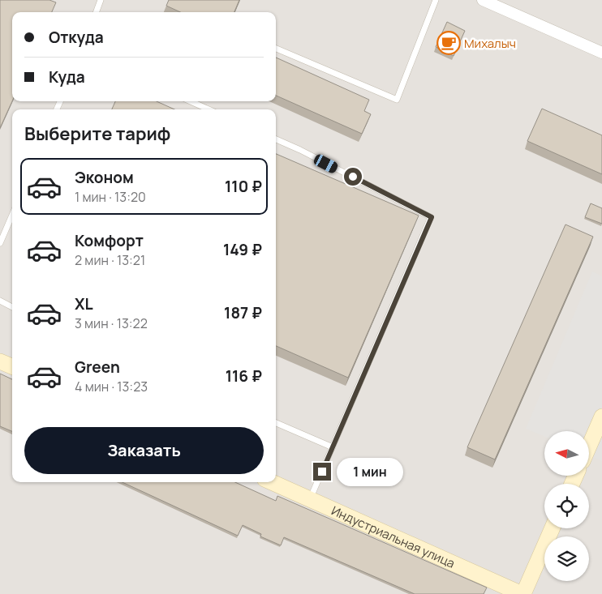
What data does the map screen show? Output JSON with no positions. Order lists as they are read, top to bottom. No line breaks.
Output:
{"streets":{"street":["Индустриальная улица"]},"places":{"cafe":["Михалыч"]},"north":"left","page":{"banner":["Откуда","Куда"],"heading":"Выберите тариф","list":[{"name":"Эконом","note":"1 мин · 13:20","value":"110 ₽"},{"name":"Комфорт","note":"2 мин · 13:21","value":"149 ₽"},{"name":"XL","note":"3 мин · 13:22","value":"187 ₽"},{"name":"Green","note":"4 мин · 13:23","value":"116 ₽"}],"buttons":"Заказать","bubble":"1 мин"}}
